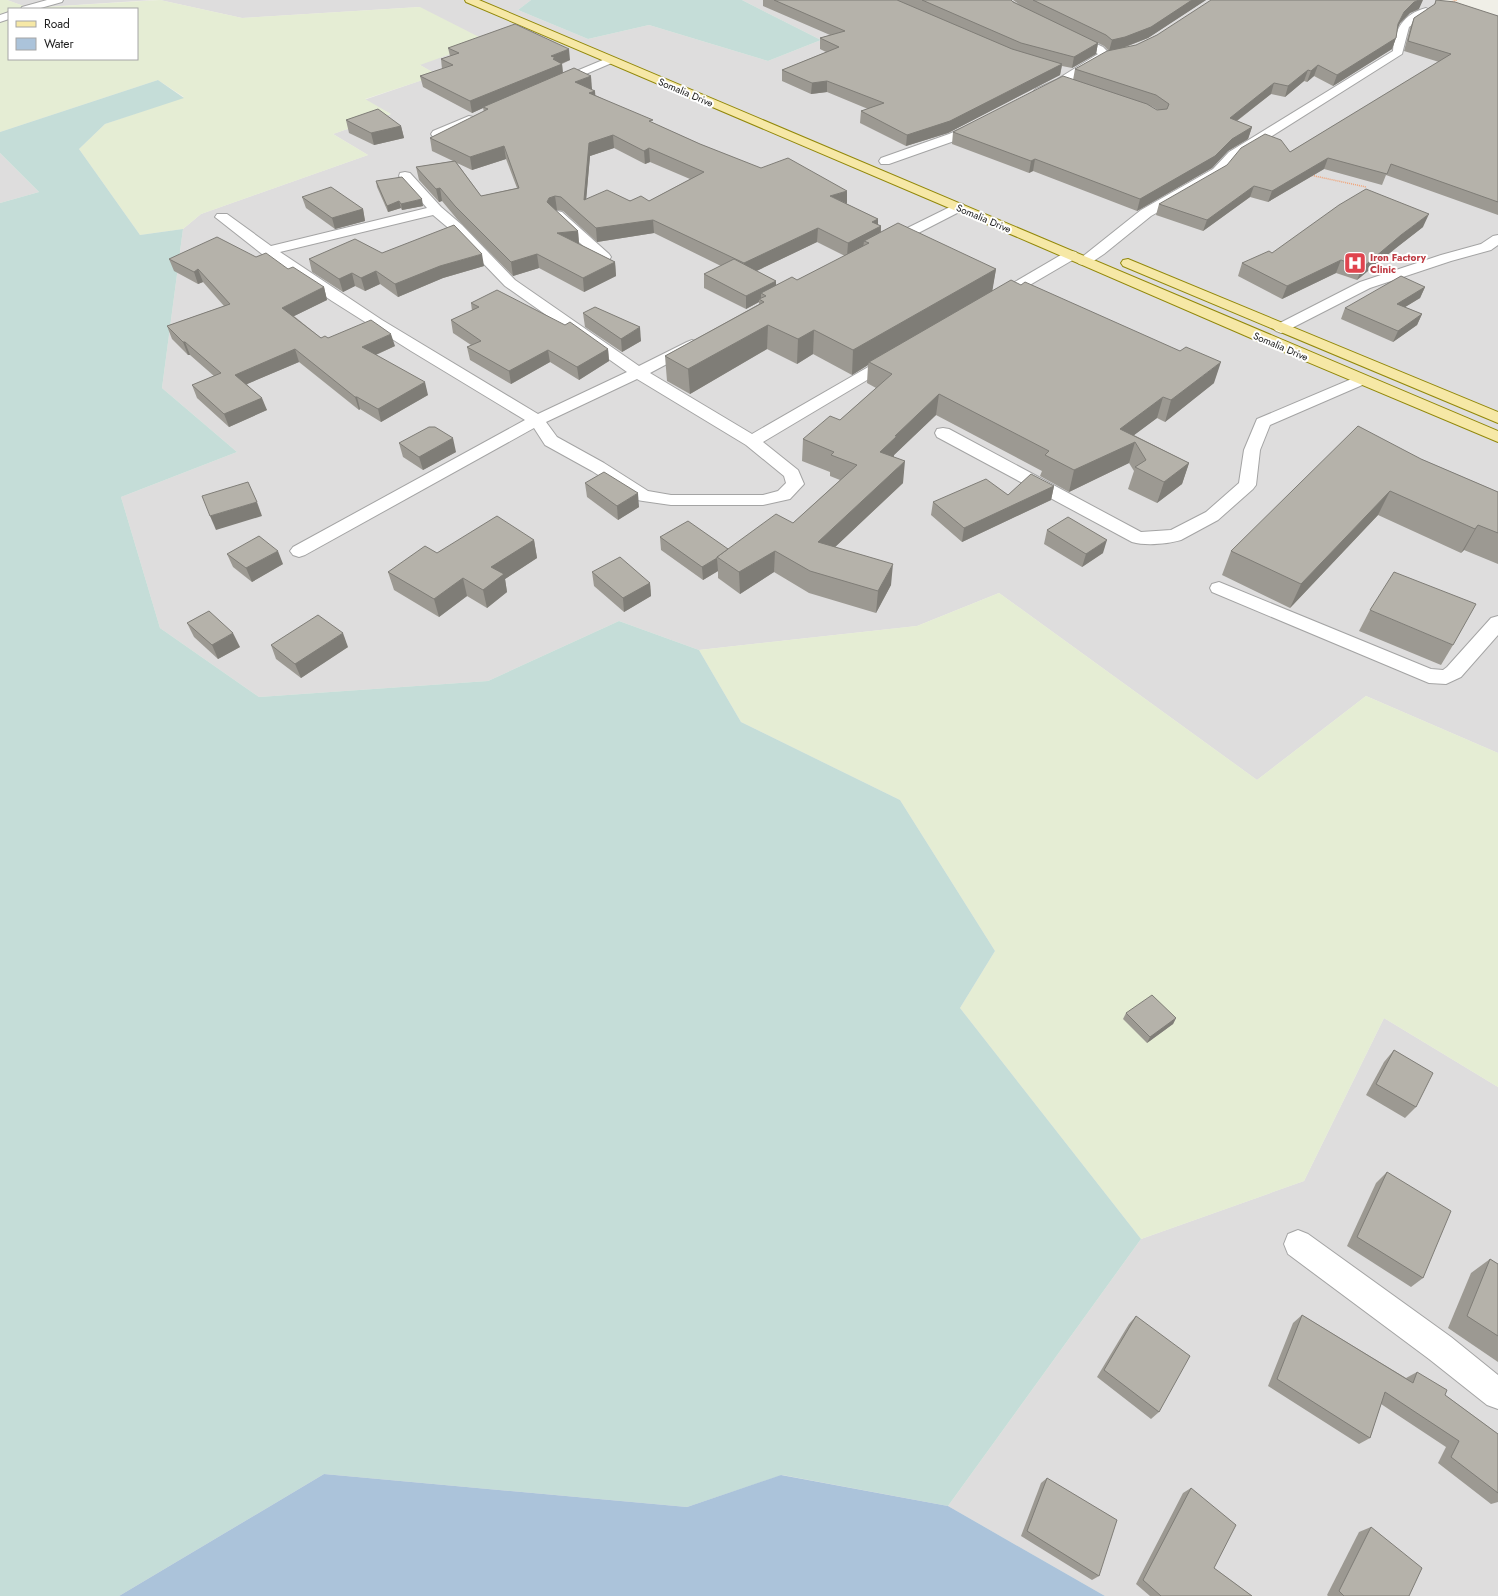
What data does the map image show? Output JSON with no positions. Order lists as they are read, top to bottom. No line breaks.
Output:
{"streets":{"main road":["Somalia Drive"]},"places":{"hospital":["Iron Factory Clinic"]},"legend":["Road","Water"]}
